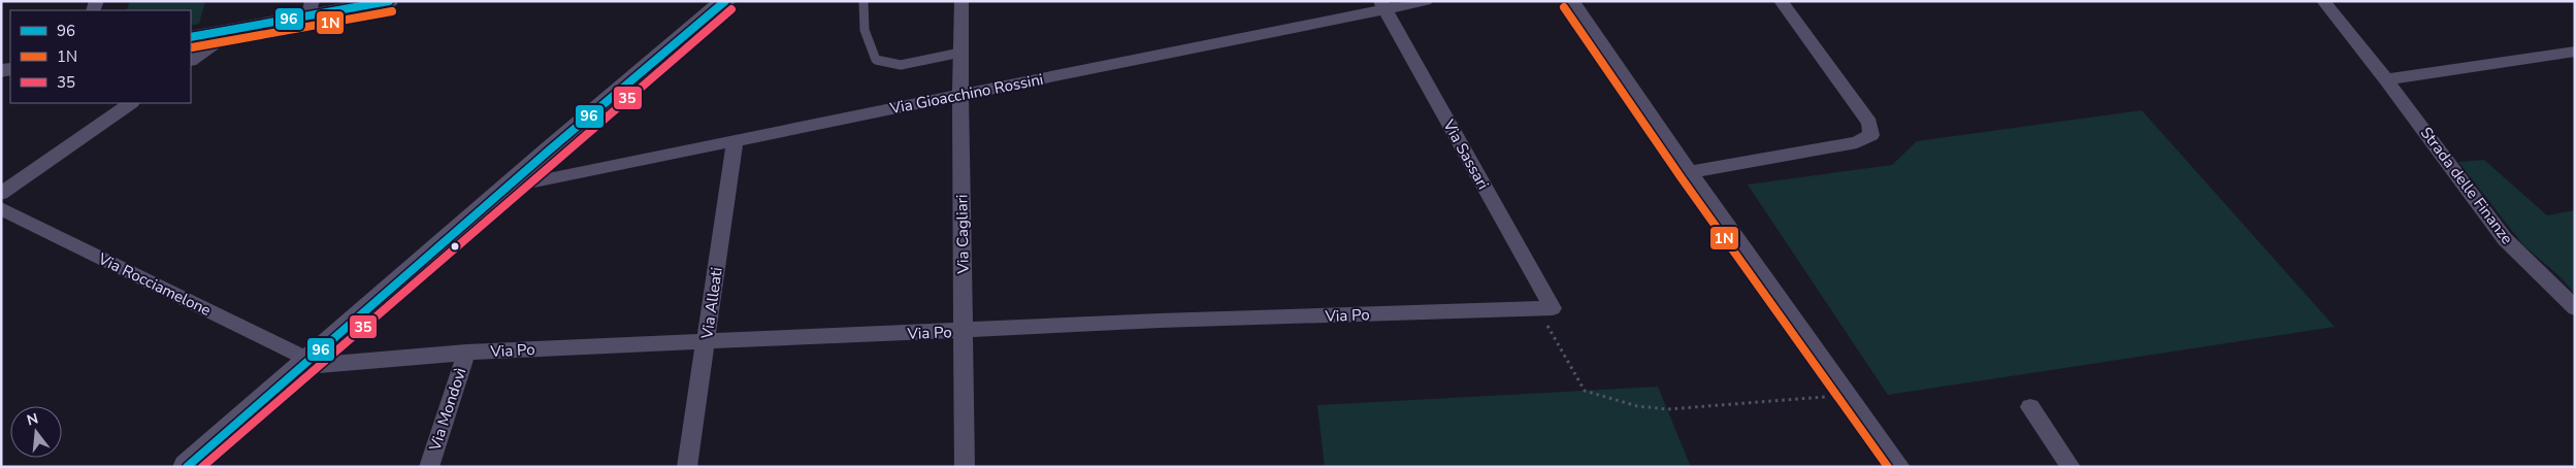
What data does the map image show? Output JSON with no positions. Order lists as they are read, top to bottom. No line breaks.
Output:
{"streets":{"street":["Via Gioacchino Rossini","Via Sassari","Strada delle Finanze","Via Cagliari","Via Rocciamelone","Via Alleati","Via Po","Via Mondovì"]},"crossings":[["Via Gioacchino Rossini","Via Sassari"],["Via Gioacchino Rossini","Via Cagliari"],["Via Gioacchino Rossini","Via Alleati"],["Via Sassari","Via Po"],["Via Cagliari","Via Po"],["Via Rocciamelone","Via Po"],["Via Alleati","Via Po"],["Via Po","Via Mondovì"]],"lines":["transit line 96","transit line 1N","transit line 35"],"legend":["96","1N","35"],"north":"top"}
